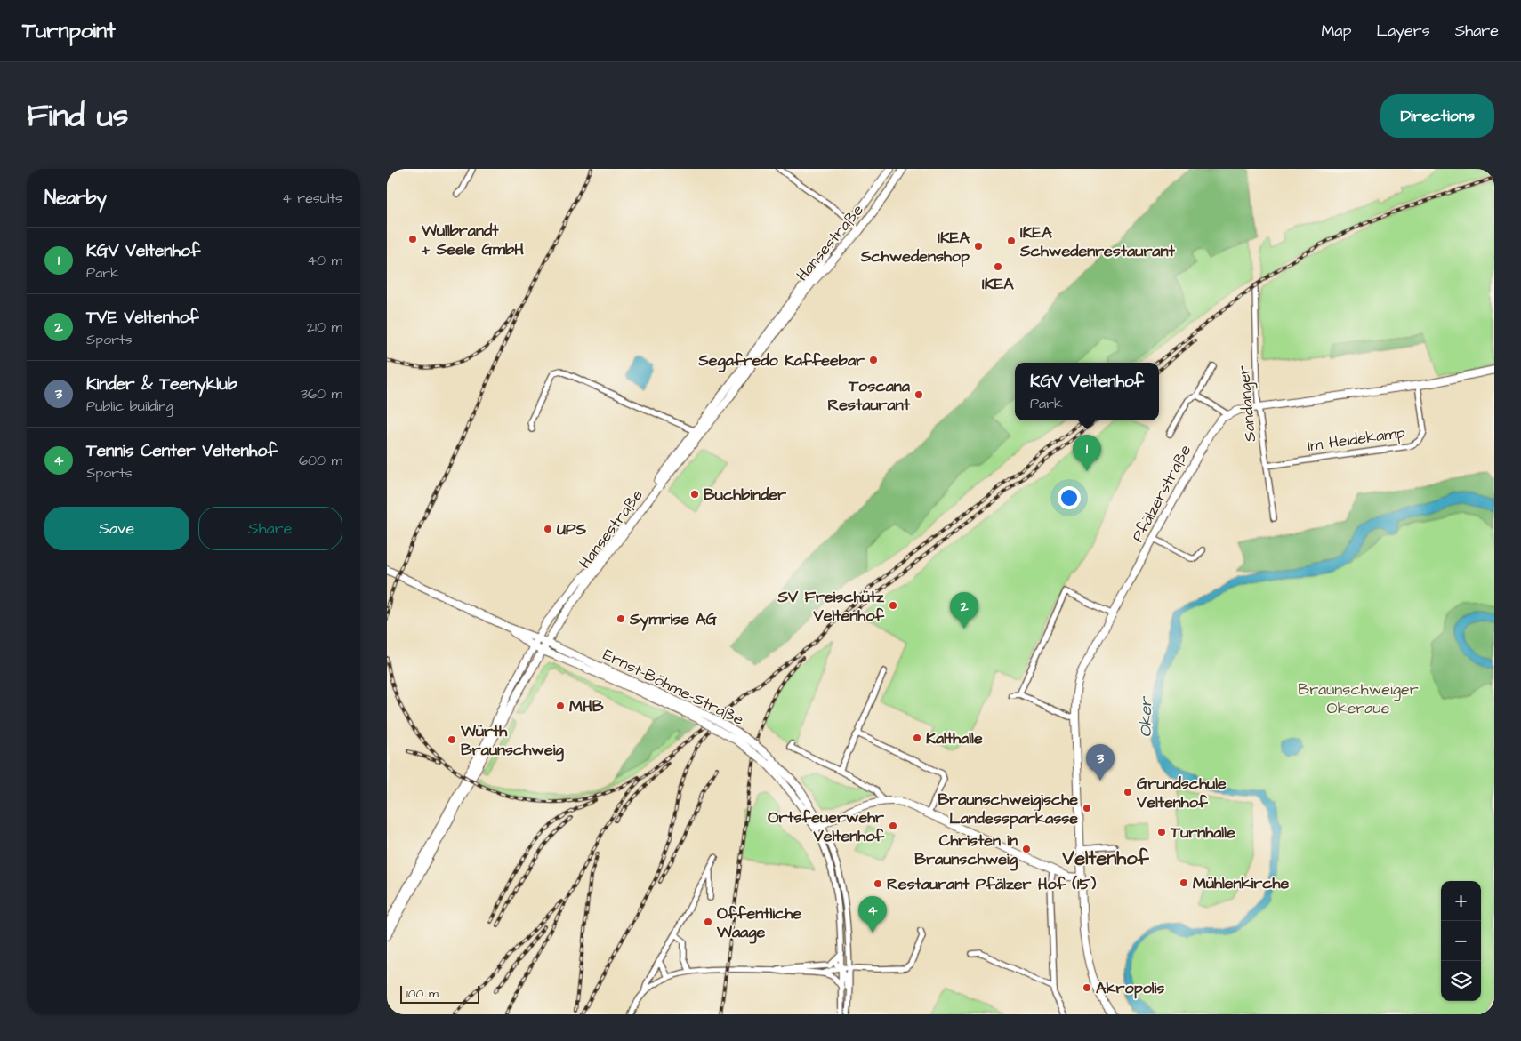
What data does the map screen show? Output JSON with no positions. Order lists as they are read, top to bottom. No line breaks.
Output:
{"streets":{"street":["Hansestraße","Sandanger","Im Heidekamp","Pfälzerstraße","Ernst-Böhme-Straße"]},"crossings":[["Hansestraße","Ernst-Böhme-Straße"],["Sandanger","Im Heidekamp"]],"districts":["Veltenhof"],"water":["Oker"],"parks":["Braunschweiger Okeraue"],"places":["Wullbrandt + Seele GmbH","IKEA Schwedenrestaurant","IKEA Schwedenshop","IKEA","Segafredo Kaffeebar","Toscana Restaurant","Buchbinder","UPS","SV Freischütz Veltenhof","Symrise AG","MHB","Kalthalle","Würth Braunschweig","Grundschule Veltenhof","Braunschweigische Landessparkasse","Ortsfeuerwehr Veltenhof","Turnhalle","Christen in Braunschweig","Mühlenkirche","Restaurant Pfälzer Hof (15)","Öffentliche Waage","Akropolis"],"scale_bar":"100 m","page":{"header":"Turnpoint","nav":["Map","Layers","Share"],"title":"Find us","buttons":["Directions",["Save","Share"]],"heading":["Nearby","4 results"],"list":[{"mark":"1","name":"KGV Veltenhof","note":"Park","value":"40 m"},{"mark":"2","name":"TVE Veltenhof","note":"Sports","value":"210 m"},{"mark":"3","name":"Kinder & Teenyklub","note":"Public building","value":"360 m"},{"mark":"4","name":"Tennis Center Veltenhof","note":"Sports","value":"600 m"}],"popup":["KGV Veltenhof","Park"],"pins":["1","2","3","4"],"map_buttons":["+","−"],"scale":"100 m"}}
